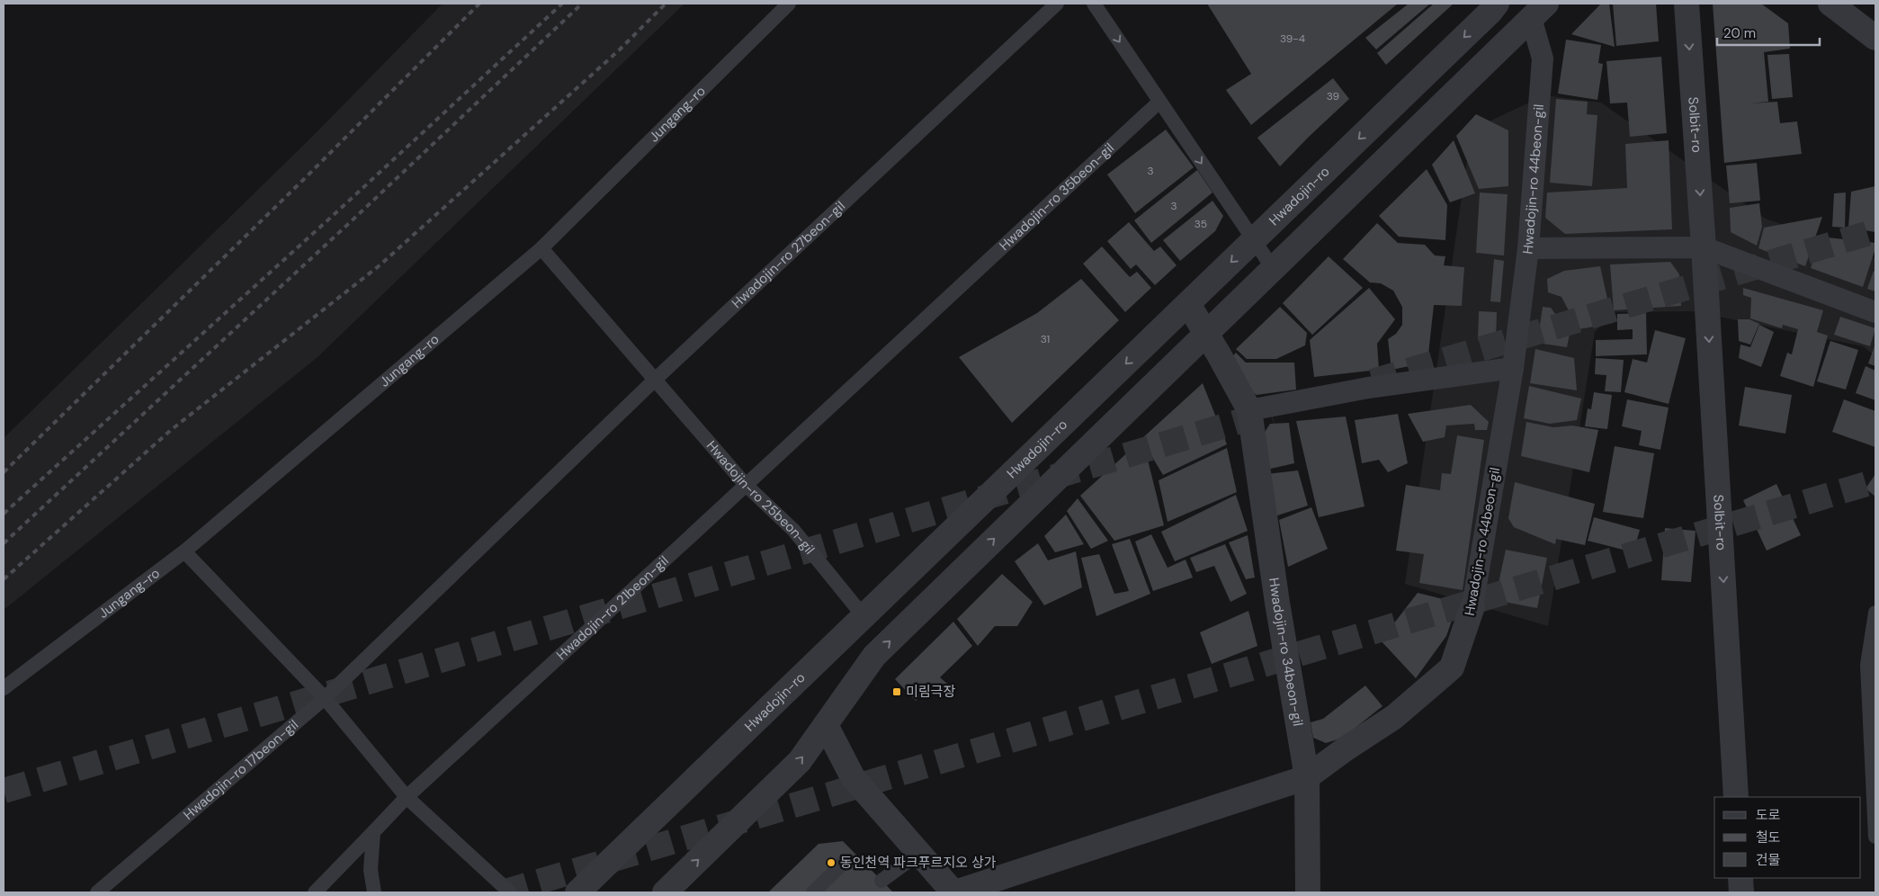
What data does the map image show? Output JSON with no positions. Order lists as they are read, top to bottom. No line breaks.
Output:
{"streets":{"street":["Solbit-ro","Hwadojin-ro 44beon-gil","Hwadojin-ro","Hwadojin-ro 34beon-gil"],"lane":["Jungang-ro","Hwadojin-ro 35beon-gil","Hwadojin-ro 27beon-gil","Hwadojin-ro 25beon-gil","Hwadojin-ro 21beon-gil","Hwadojin-ro 17beon-gil"]},"crossings":[["Jungang-ro","Hwadojin-ro 25beon-gil"],["Hwadojin-ro 44beon-gil","Hwadojin-ro 34beon-gil"],["Hwadojin-ro 35beon-gil","Hwadojin-ro 21beon-gil"],["Hwadojin-ro","Hwadojin-ro 25beon-gil"],["Hwadojin-ro","Hwadojin-ro 34beon-gil"],["Hwadojin-ro 27beon-gil","Hwadojin-ro 25beon-gil"],["Hwadojin-ro 27beon-gil","Hwadojin-ro 17beon-gil"],["Hwadojin-ro 25beon-gil","Hwadojin-ro 21beon-gil"],["Hwadojin-ro 25beon-gil","Hwadojin-ro 17beon-gil"]],"one_way":["Solbit-ro"],"places":{"transit":["미림극장"],"other":["동인천역 파크푸르지오 상가"]},"house_numbers":["39-4","39","3","3","35","31"],"legend":["도로","철도","건물"],"scale_bar":"20 m"}
